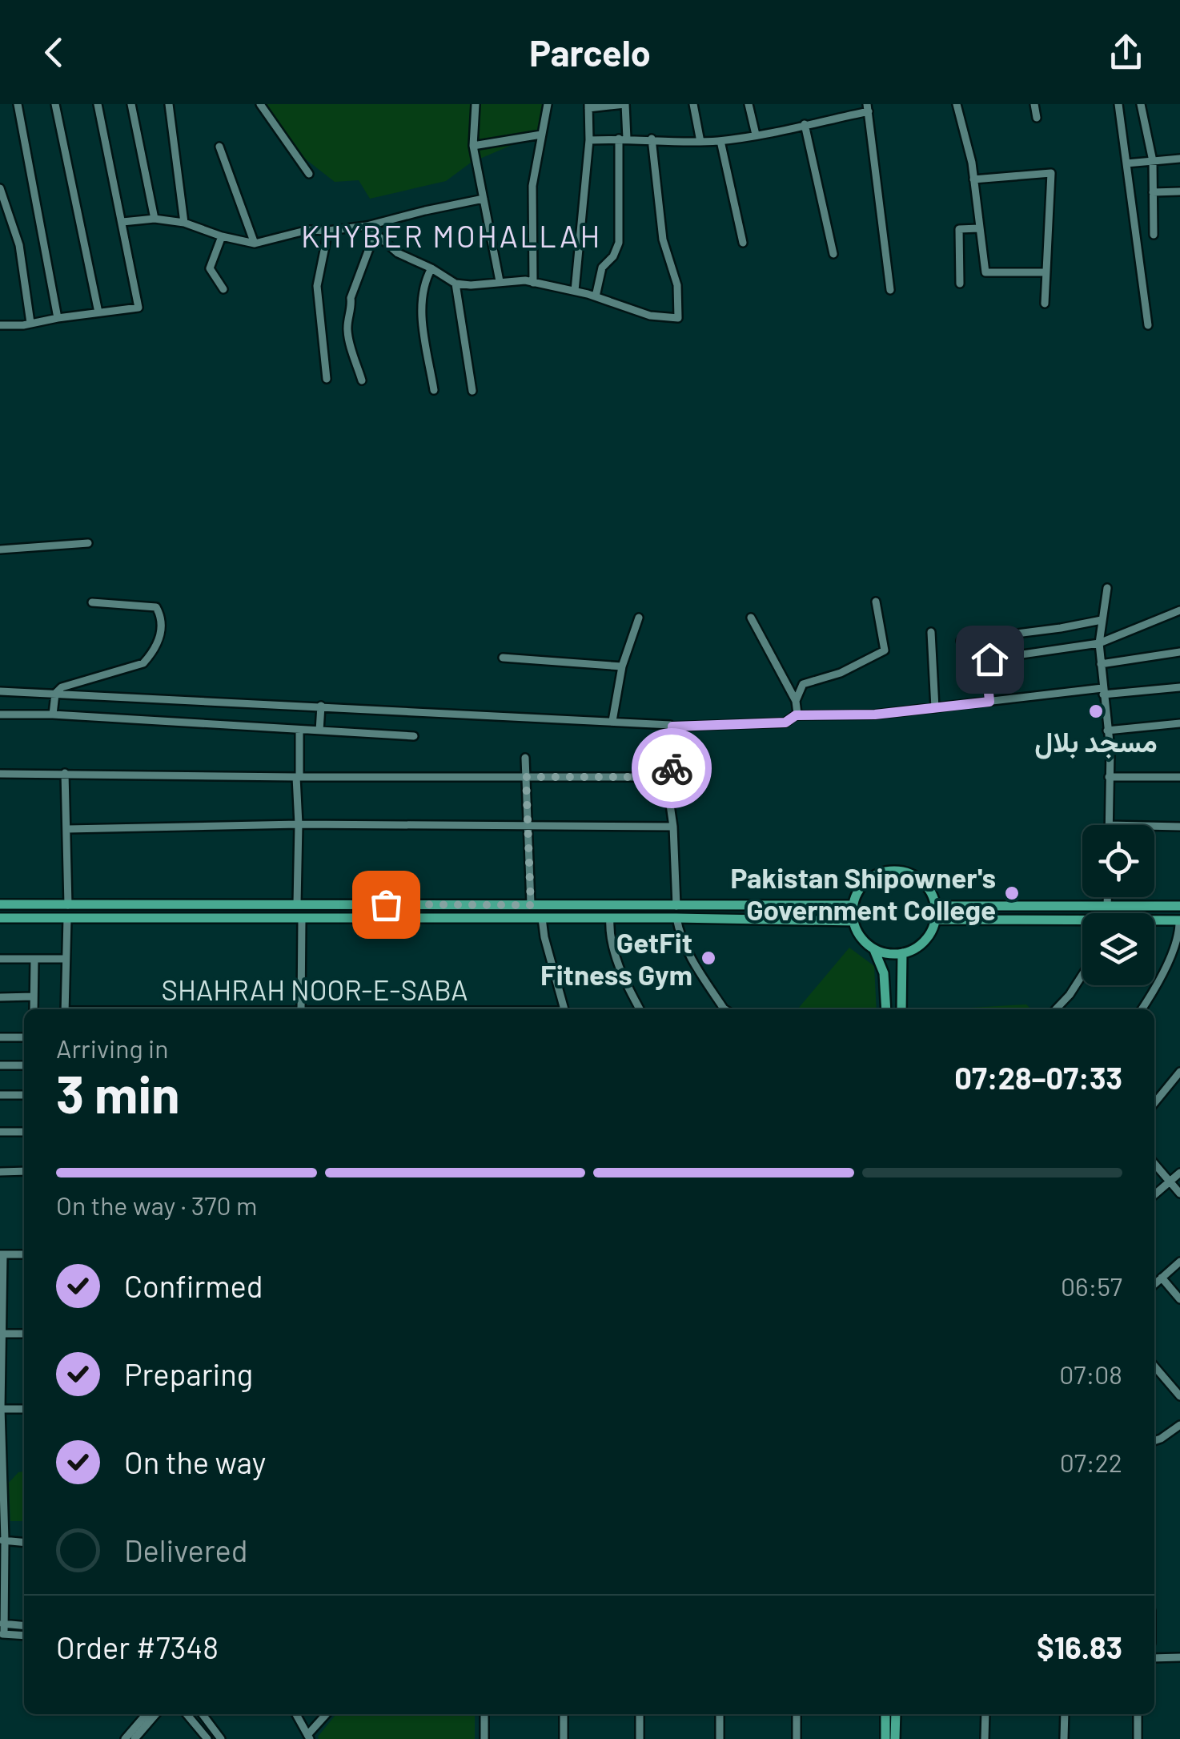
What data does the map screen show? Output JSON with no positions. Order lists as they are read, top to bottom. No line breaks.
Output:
{"districts":["KHYBER MOHALLAH"],"places":["مسجد بلال","Pakistan Shipowner's Government College","GetFit Fitness Gym"],"page":{"header":"Parcelo","heading":["3 min","Arriving in","07:28–07:33"],"panel":["Order #7348","$16.83"],"bar":"On the way · 370 m","list":[["Confirmed","06:57"],["Preparing","07:08"],["On the way","07:22"],"Delivered"]}}
